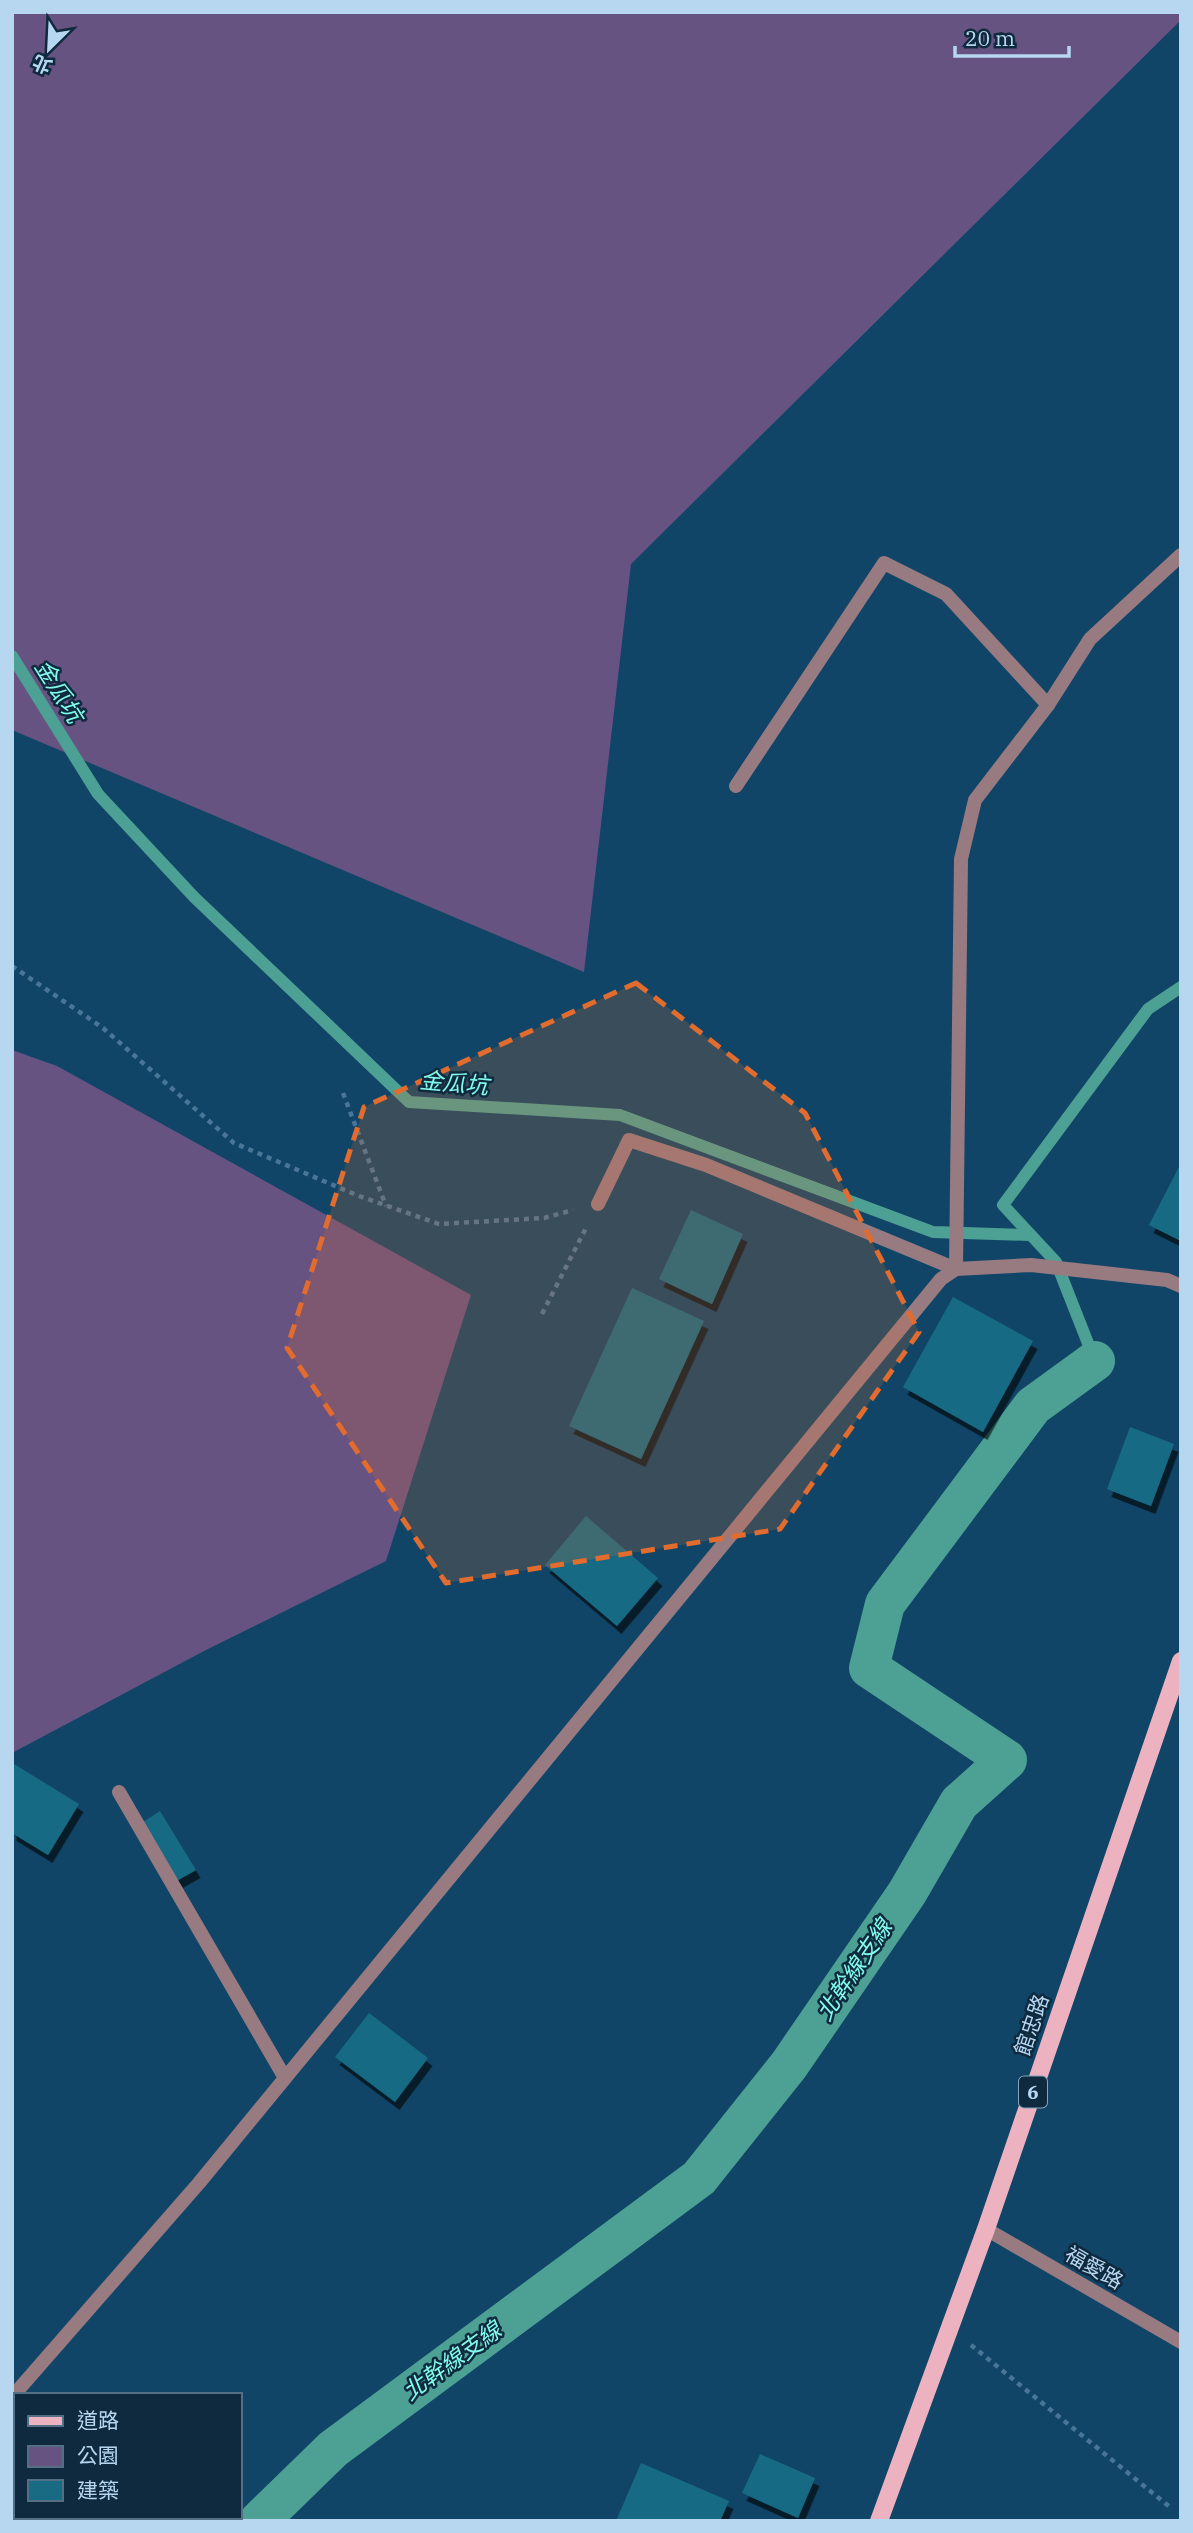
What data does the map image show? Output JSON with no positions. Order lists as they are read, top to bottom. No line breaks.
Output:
{"streets":{"main road":["館忠路","6"],"street":["福愛路"]},"crossings":[["館忠路","福愛路"]],"water":["金瓜坑","北幹線支線"],"legend":["道路","公園","建築"],"scale_bar":"20 m","north":"bottom left"}
